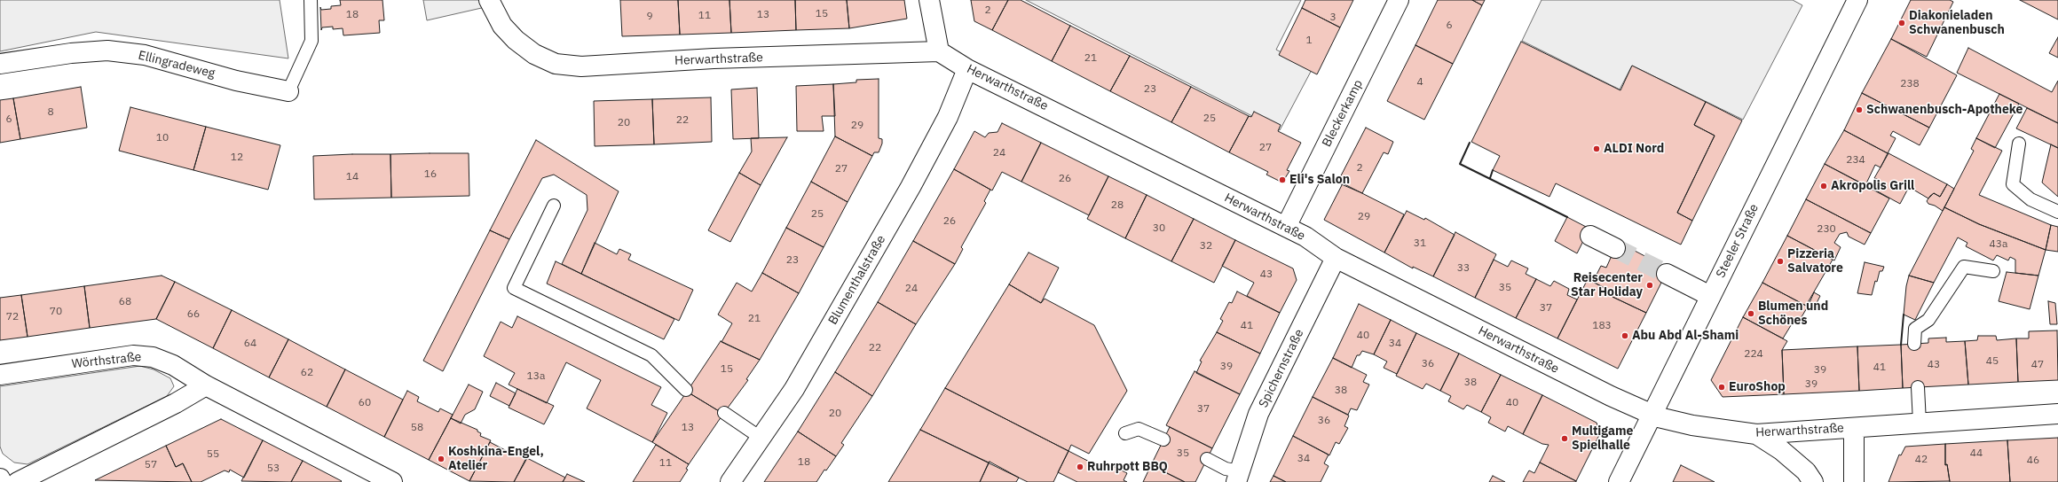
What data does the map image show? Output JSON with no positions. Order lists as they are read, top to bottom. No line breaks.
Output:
{"streets":{"street":["Herwarthstraße","Ellingradeweg","Bleckerkamp","Steeler Straße","Blumenthalstraße","Wörthstraße","Spichernstraße"]},"crossings":[["Herwarthstraße","Bleckerkamp"],["Herwarthstraße","Steeler Straße"],["Herwarthstraße","Blumenthalstraße"],["Herwarthstraße","Spichernstraße"]],"places":["Diakonieladen Schwanenbusch","Schwanenbusch-Apotheke","ALDI Nord","Eli's Salon","Akropolis Grill","Pizzeria Salvatore","Reisecenter Star Holiday","Blumen und Schönes","Abu Abd Al-Shami","EuroShop","Multigame Spielhalle","Koshkina-Engel, Atelier","Ruhrpott BBQ"],"house_numbers":["2","15","18","13","11","9","3","6","1","21","4","238","23","8","25","6","22","20","29","10","27","24","12","234","2","27","16","14","26","28","25","29","26","30","230","31","43a","32","23","33","43","35","24","68","37","70","66","72","21","41","183","40","64","34","22","224","45","36","43","47","39","41","15","39","62","13a","38","39","38","60","40","37","20","36","58","13","35","44","55","34","42","46","18","11","57","53"]}
